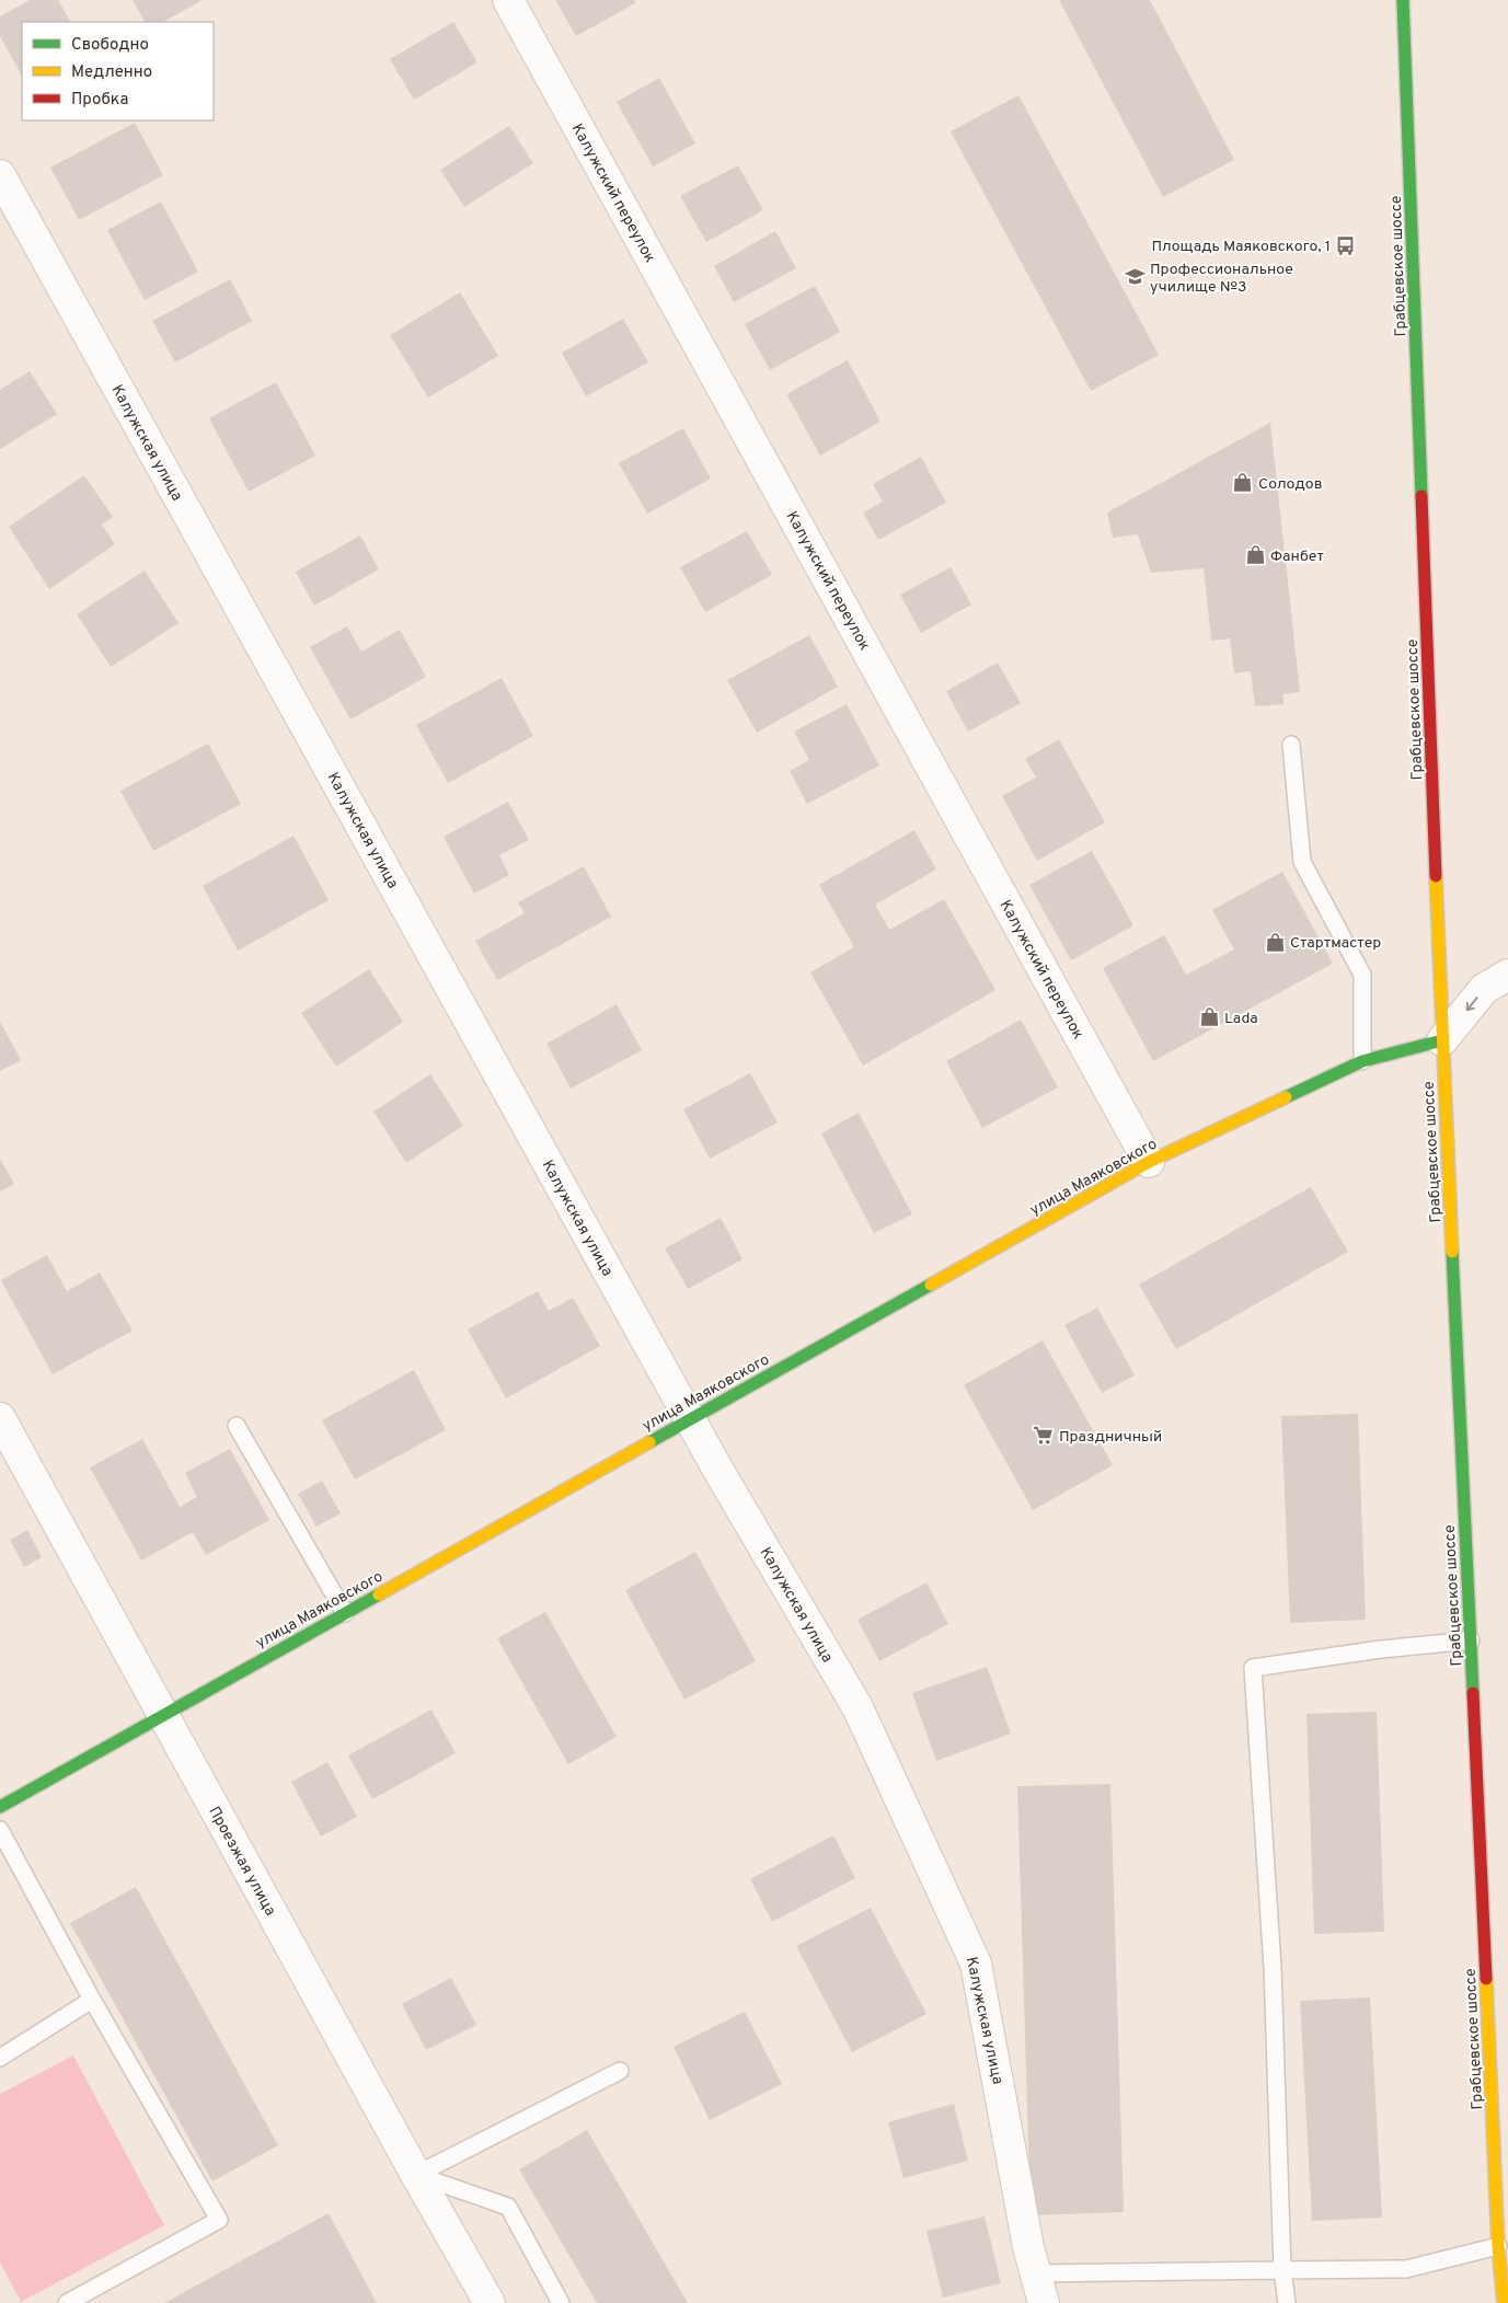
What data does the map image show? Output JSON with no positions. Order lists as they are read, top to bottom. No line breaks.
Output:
{"streets":{"main road":["Грабцевское шоссе","улица Маяковского"],"street":["Калужский переулок","Калужская улица","Проезжая улица"]},"crossings":[["Калужский переулок","улица Маяковского"],["Грабцевское шоссе","улица Маяковского"],["Калужская улица","улица Маяковского"],["улица Маяковского","Проезжая улица"]],"places":{"bus stop":["Площадь Маяковского, 1"],"school or university":["Профессиональное училище №3"],"shop":["Солодов","Фанбет","Стартмастер","Lada"],"supermarket":["Праздничный"]},"legend":["Свободно","Медленно","Пробка"]}
